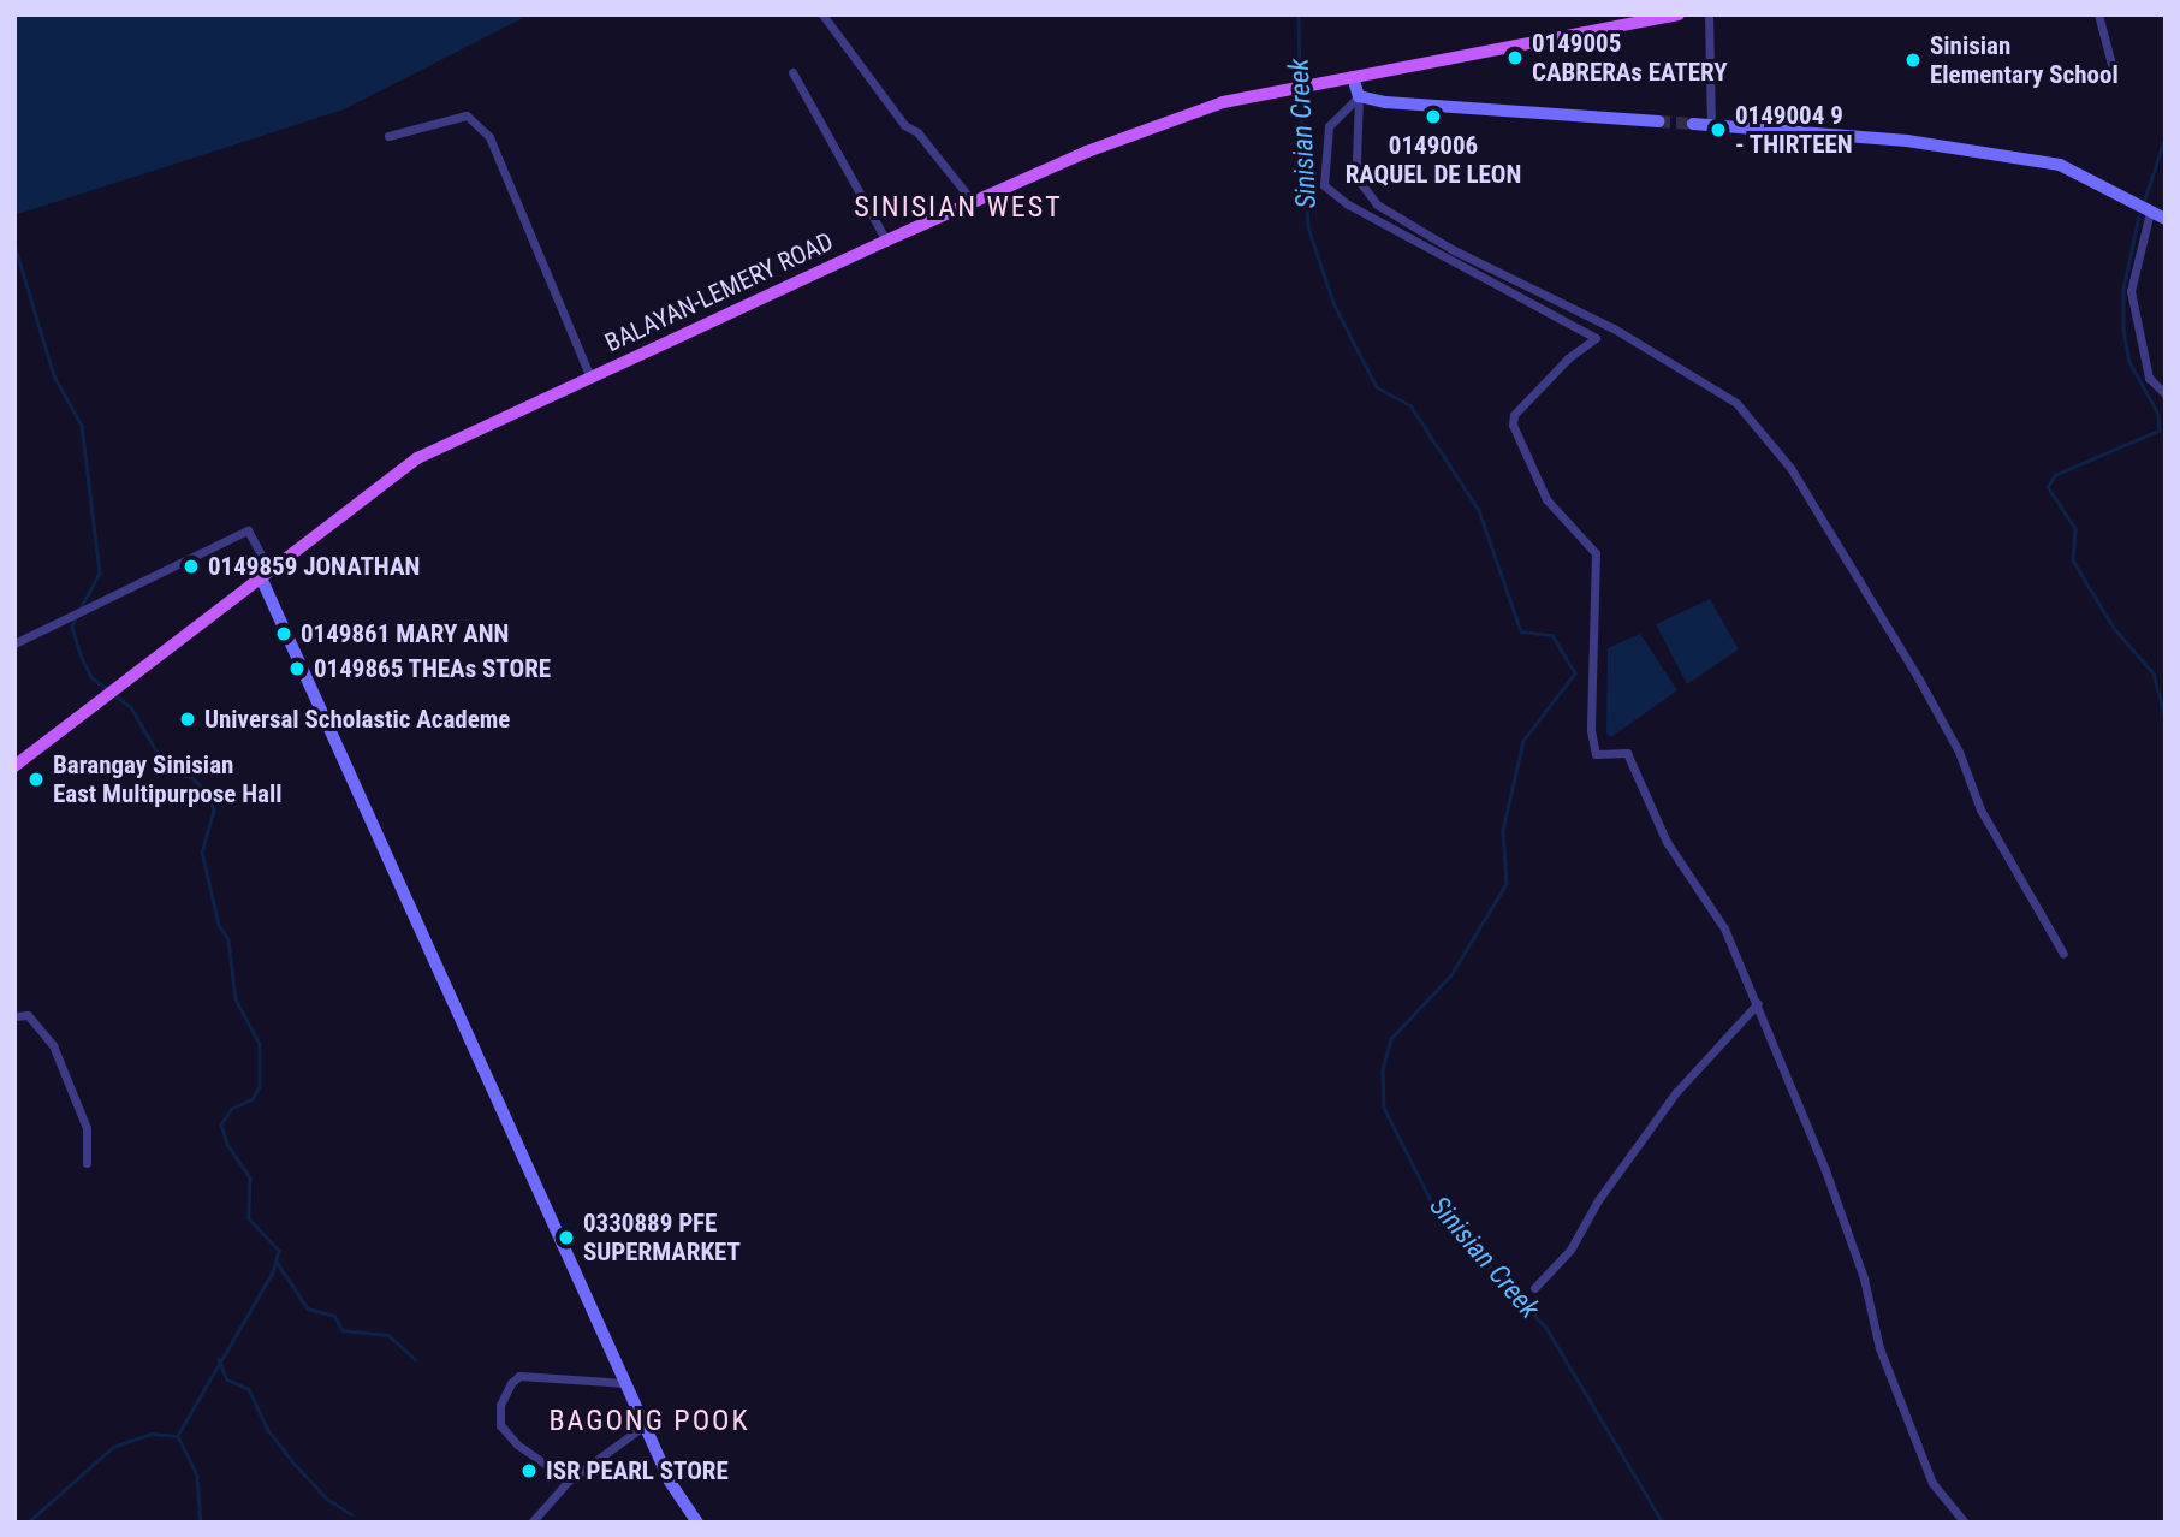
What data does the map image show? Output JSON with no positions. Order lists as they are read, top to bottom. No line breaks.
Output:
{"streets":{"main road":["BALAYAN-LEMERY ROAD"]},"districts":["SINISIAN WEST","BAGONG POOK"],"water":["Sinisian Creek"],"places":["0149005 CABRERAs EATERY","Sinisian Elementary School","0149006 RAQUEL DE LEON","0149004 9 - THIRTEEN","0149859 JONATHAN","0149861 MARY ANN","0149865 THEAs STORE","Universal Scholastic Academe","Barangay Sinisian East Multipurpose Hall","0330889 PFE SUPERMARKET","ISR PEARL STORE"]}
